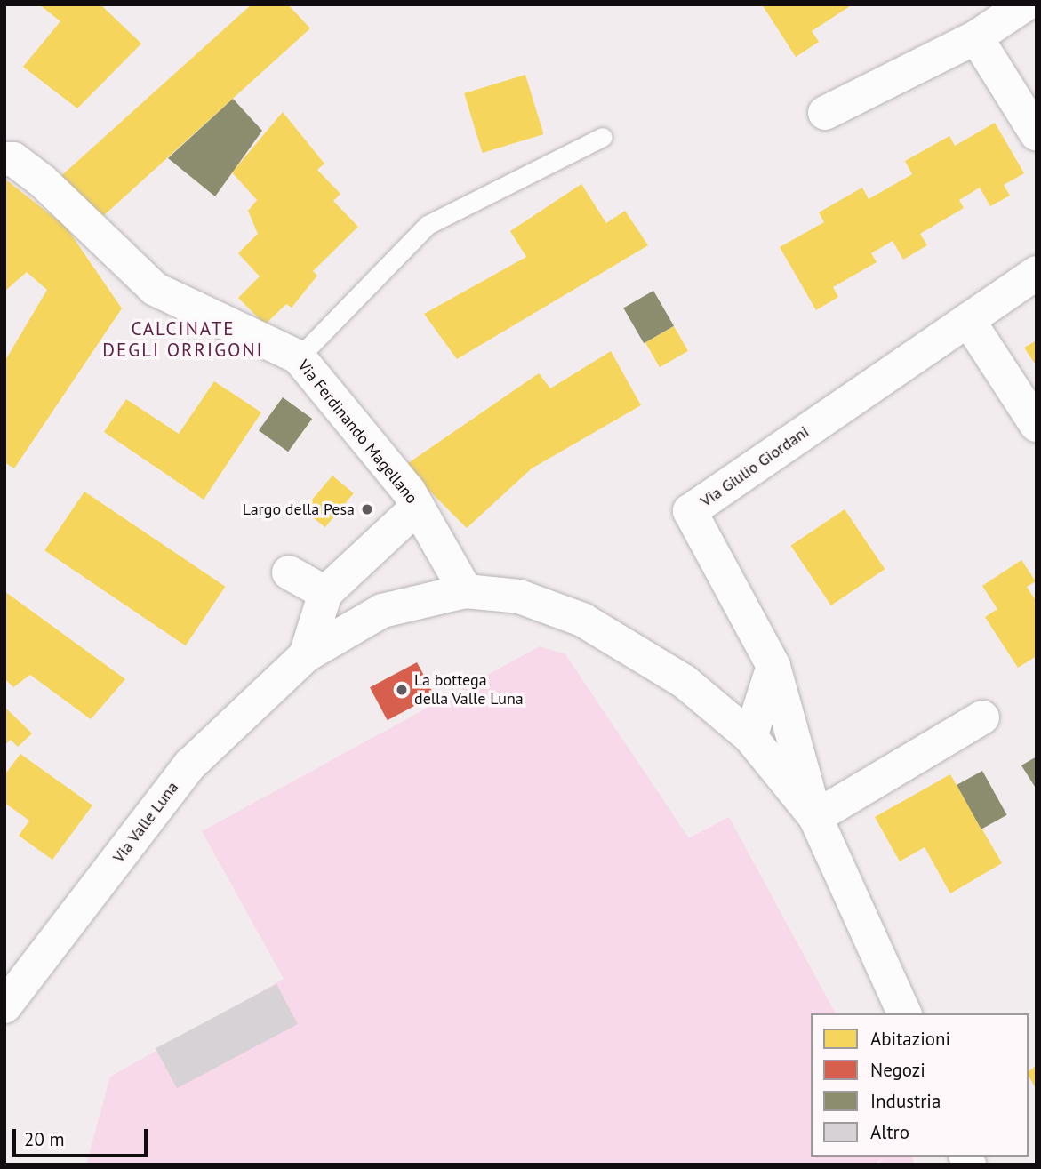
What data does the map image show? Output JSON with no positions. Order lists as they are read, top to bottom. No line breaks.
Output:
{"streets":{"street":["Via Ferdinando Magellano","Via Giulio Giordani","Via Valle Luna"]},"crossings":[["Via Ferdinando Magellano","Via Giulio Giordani"]],"districts":["CALCINATE DEGLI ORRIGONI"],"places":["Largo della Pesa","La bottega della Valle Luna"],"legend":["Abitazioni","Negozi","Industria","Altro"],"scale_bar":"20 m"}
